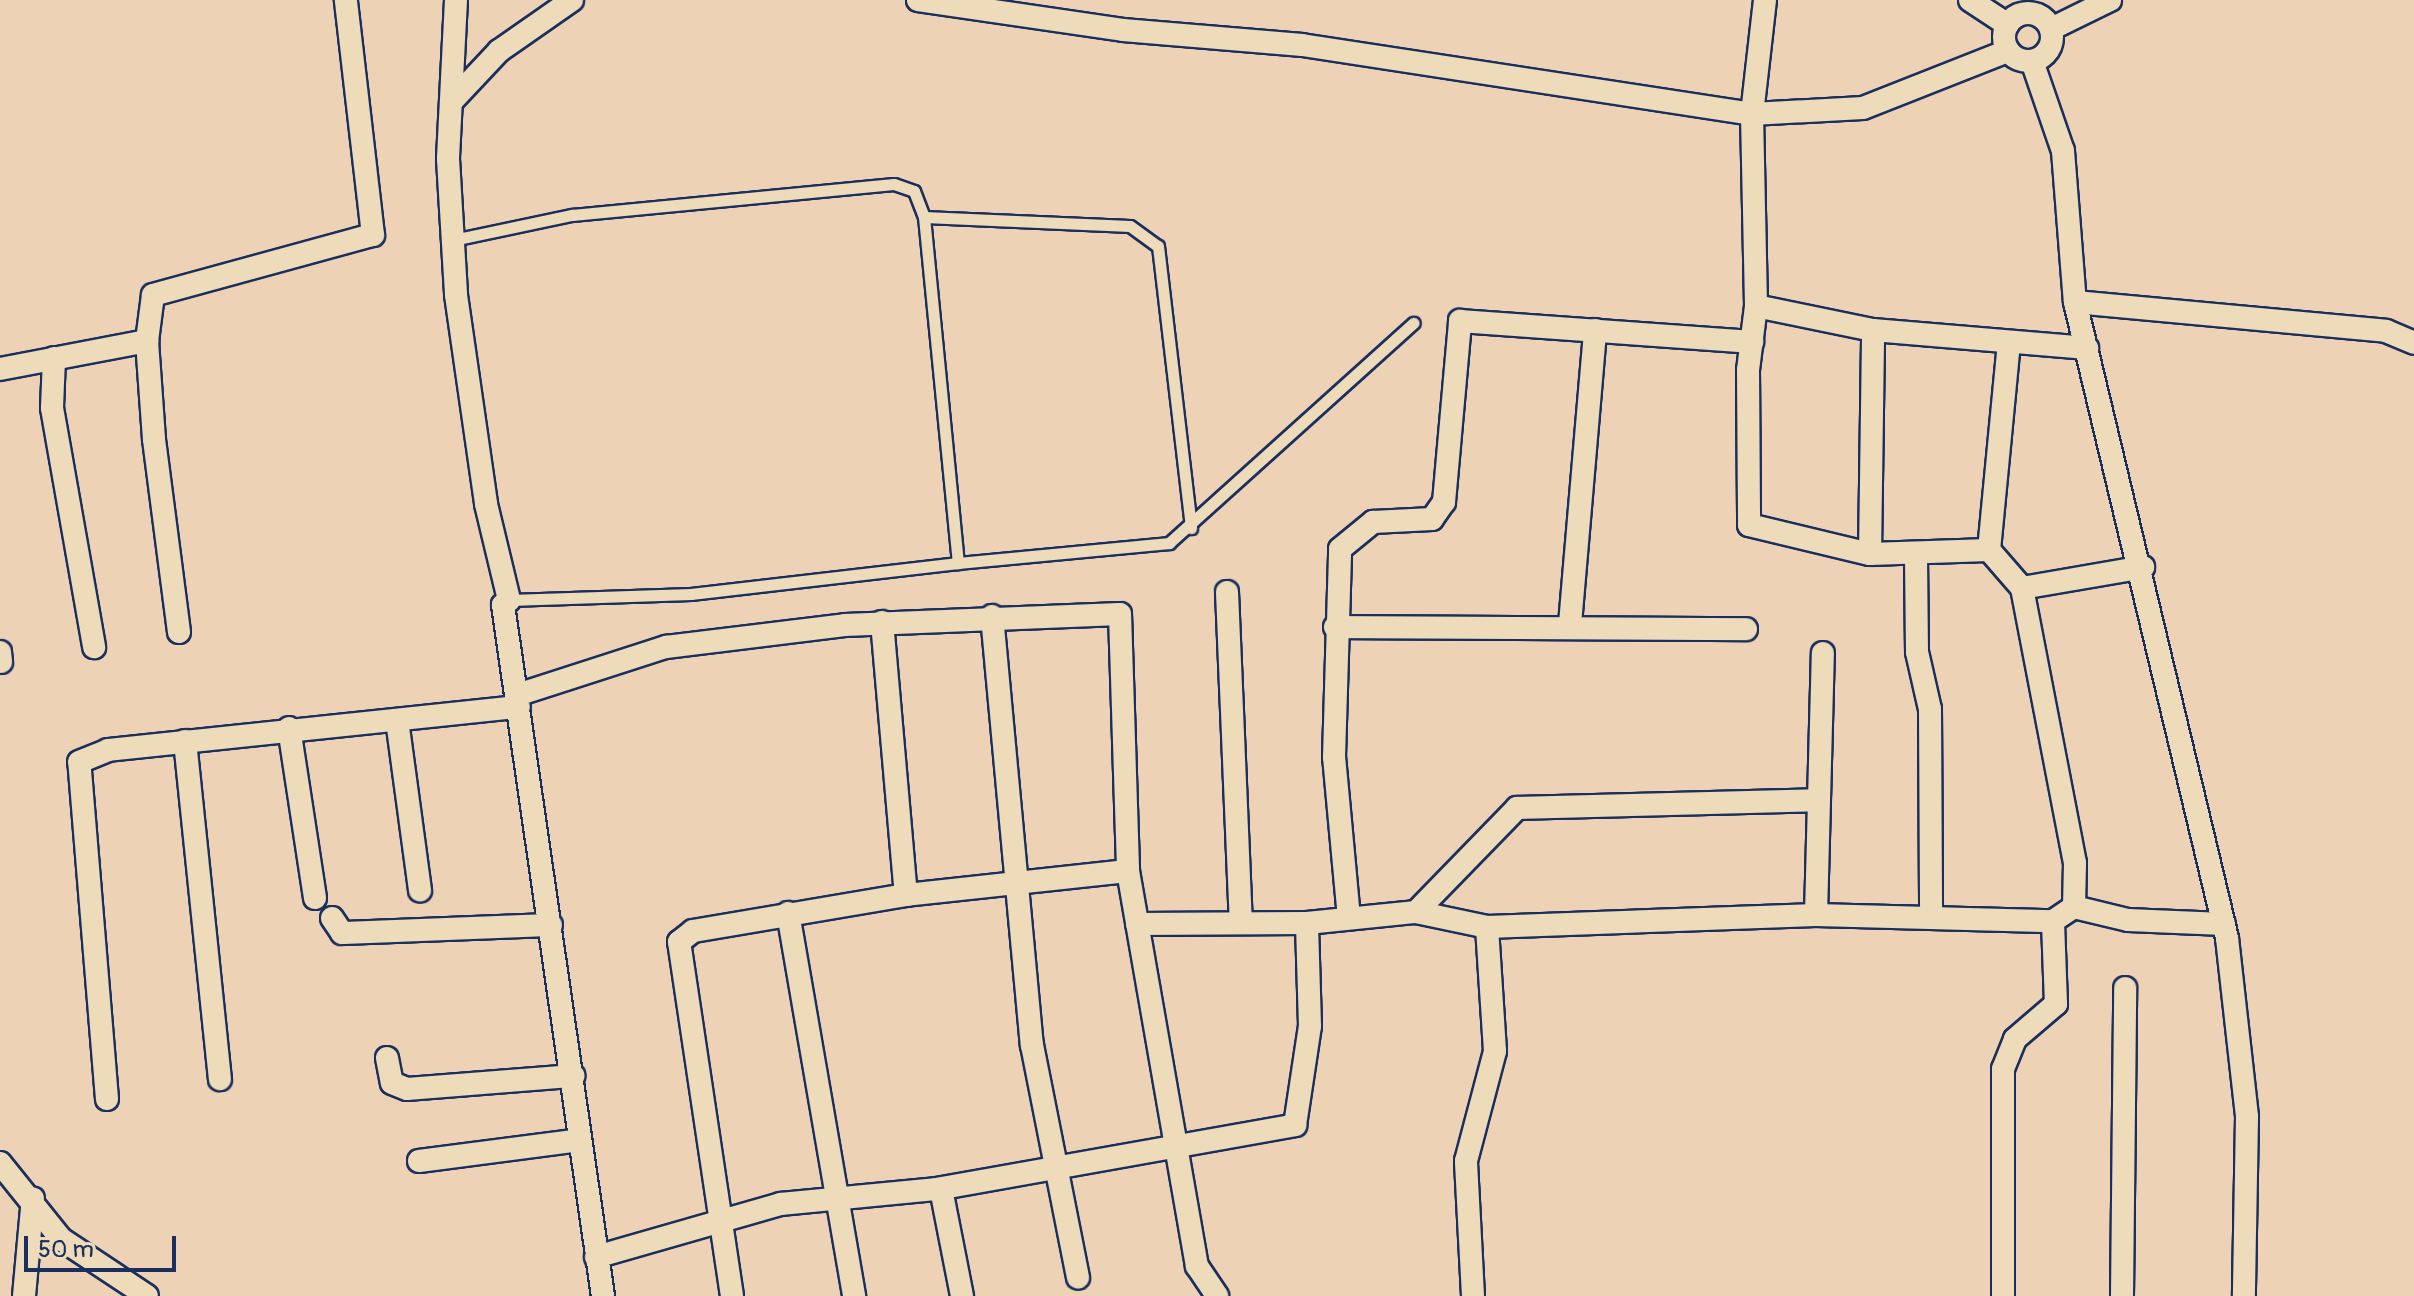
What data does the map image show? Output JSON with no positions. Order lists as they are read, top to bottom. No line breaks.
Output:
{"scale_bar":"50 m"}
